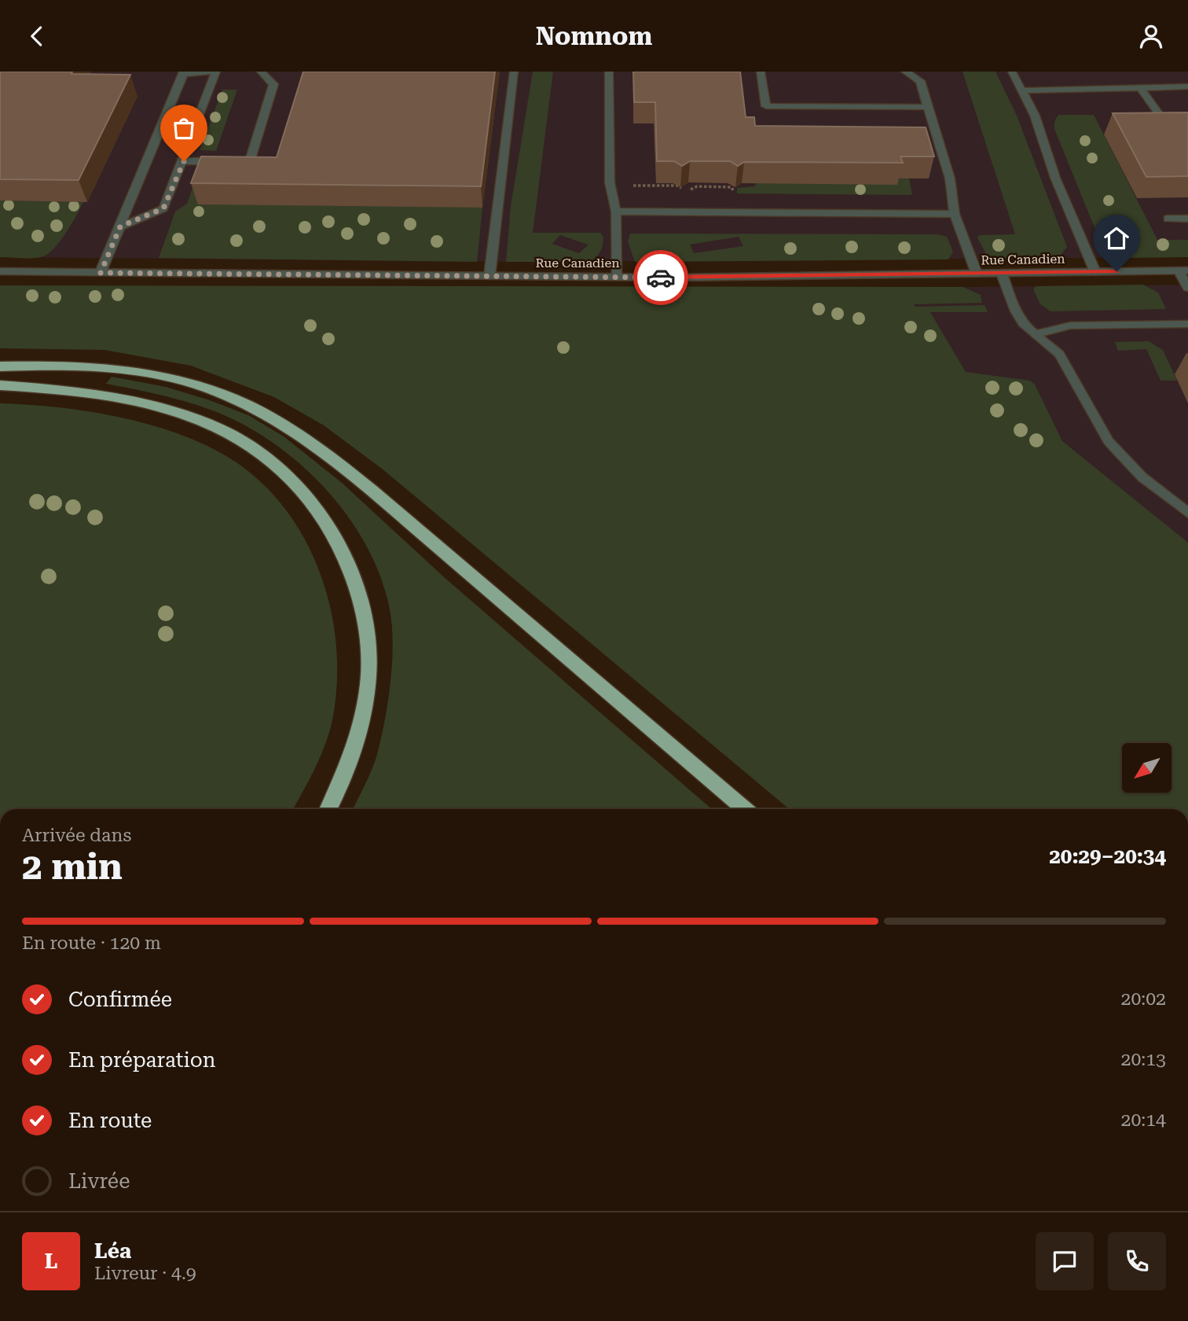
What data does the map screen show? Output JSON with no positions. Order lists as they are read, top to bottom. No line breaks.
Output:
{"streets":{"street":["Rue Canadien"]},"north":"bottom left","page":{"header":"Nomnom","heading":["2 min","Arrivée dans","20:29–20:34"],"panel":["Léa","Livreur · 4.9"],"bar":"En route · 120 m","list":[["Confirmée","20:02"],["En préparation","20:13"],["En route","20:14"],"Livrée"],"round":"L"}}
